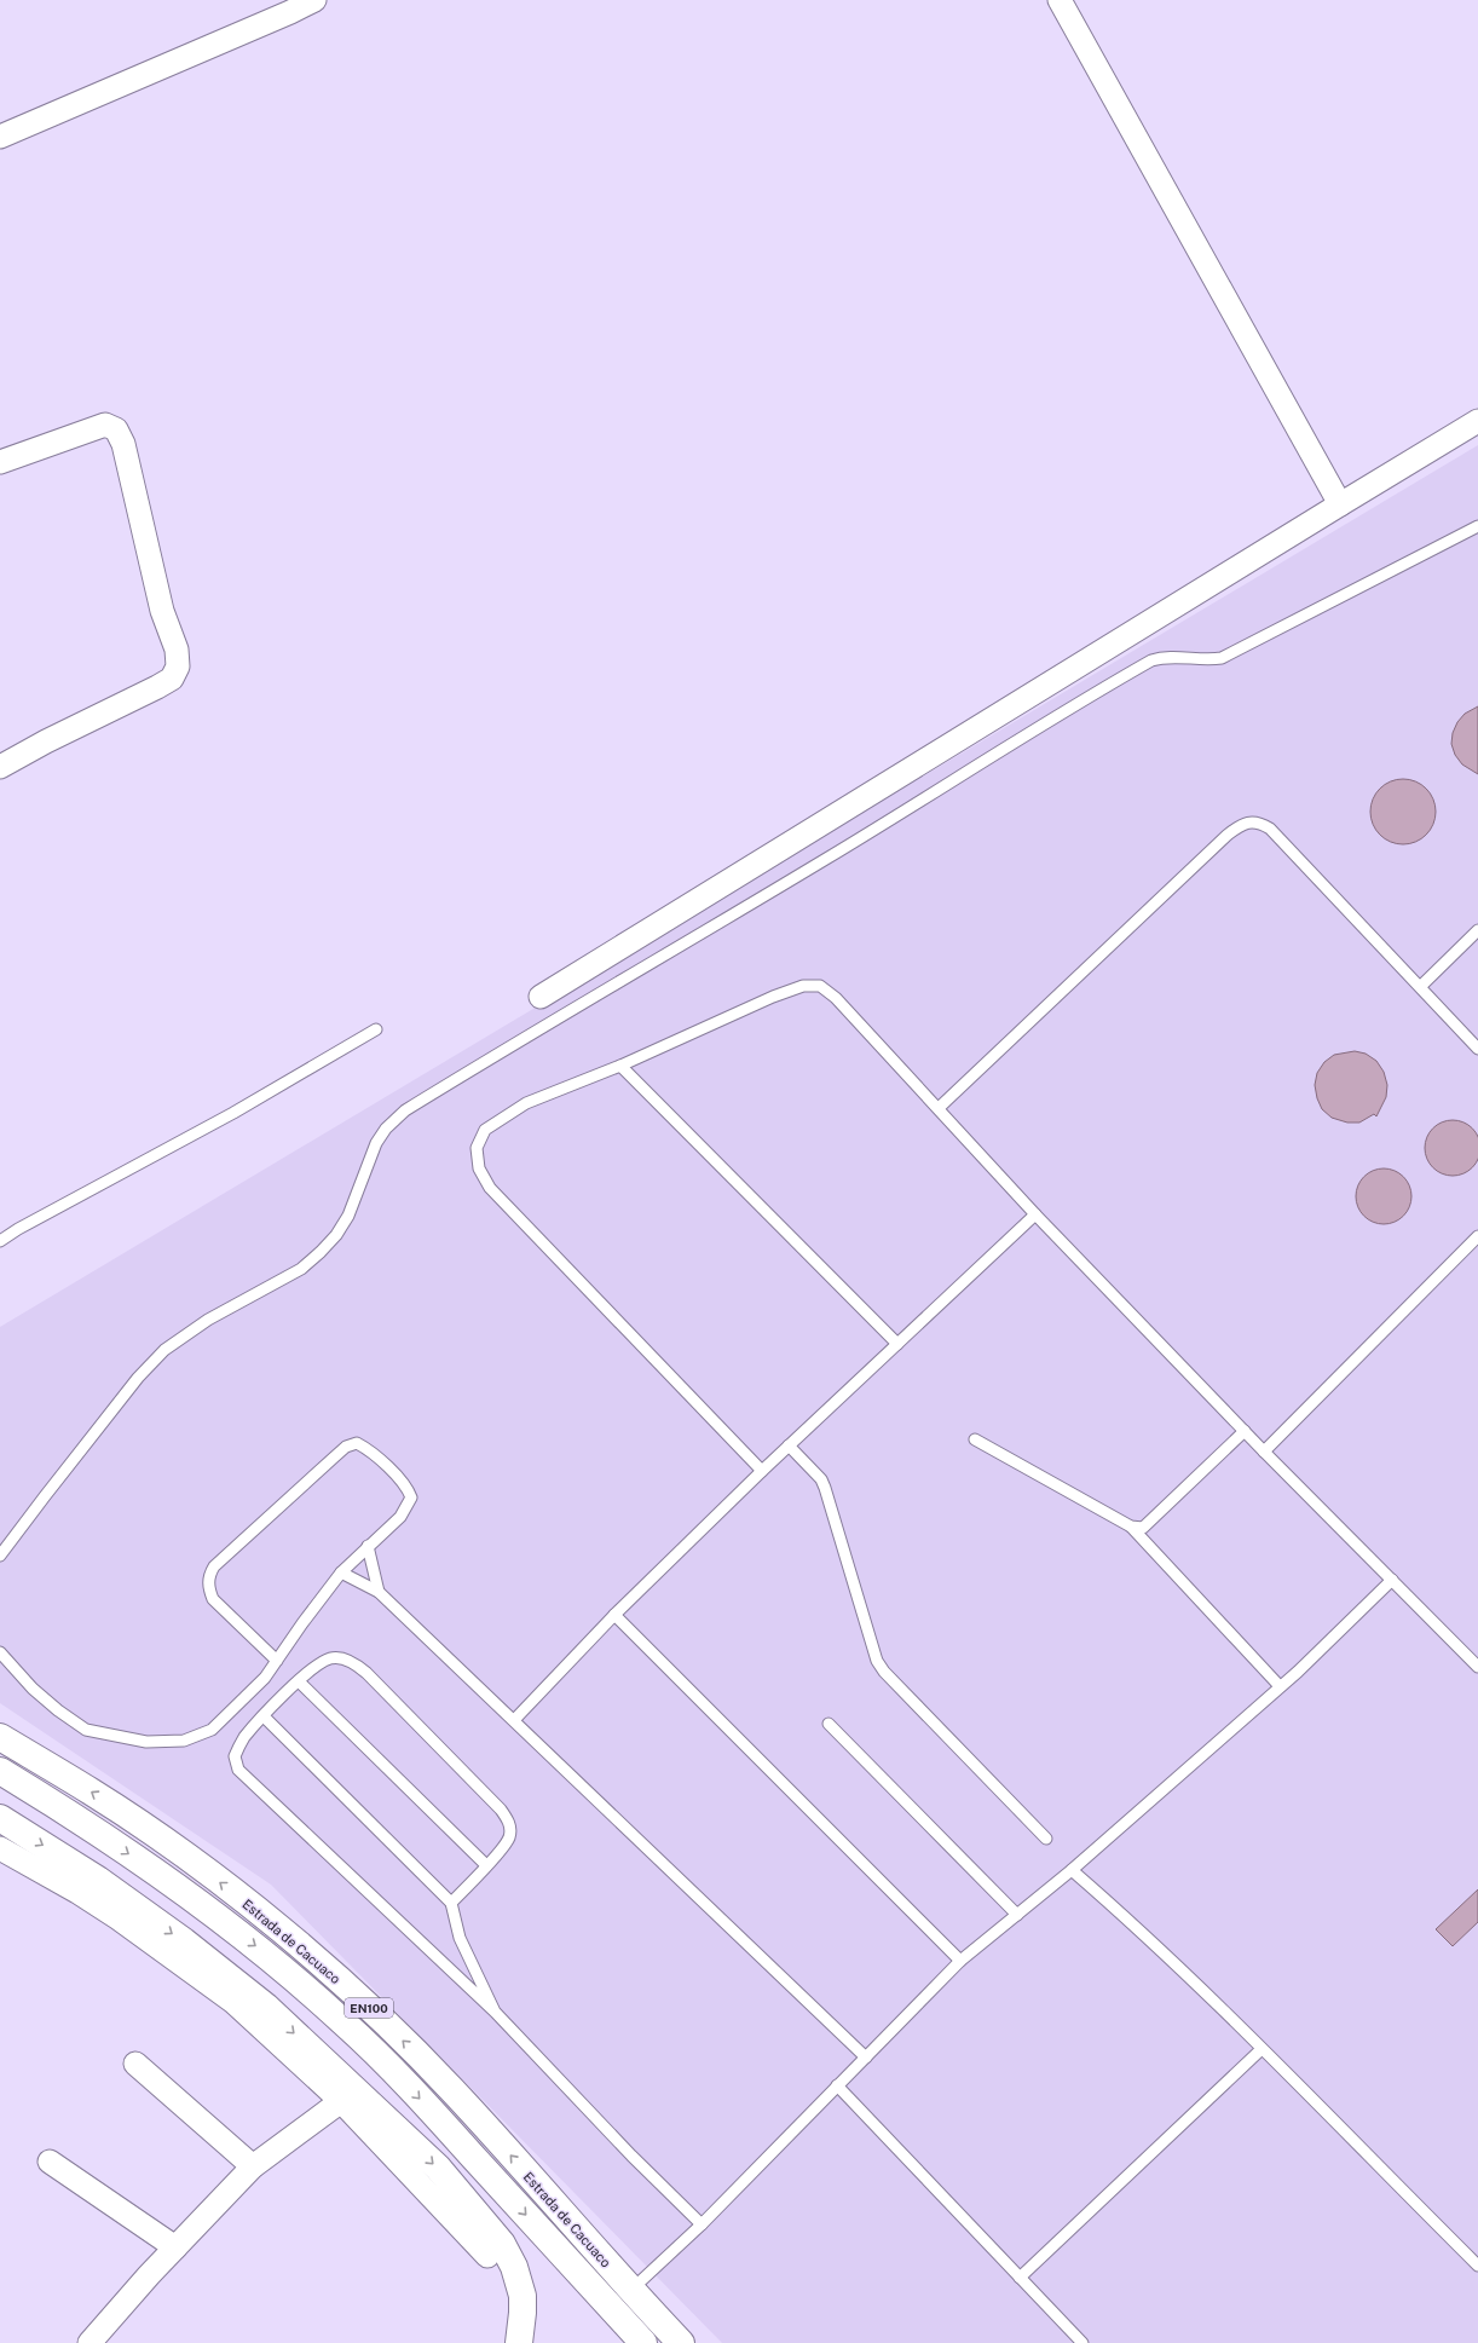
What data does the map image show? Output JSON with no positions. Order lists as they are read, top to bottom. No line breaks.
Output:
{"streets":{"main road":["Estrada de Cacuaco","EN100"]}}
